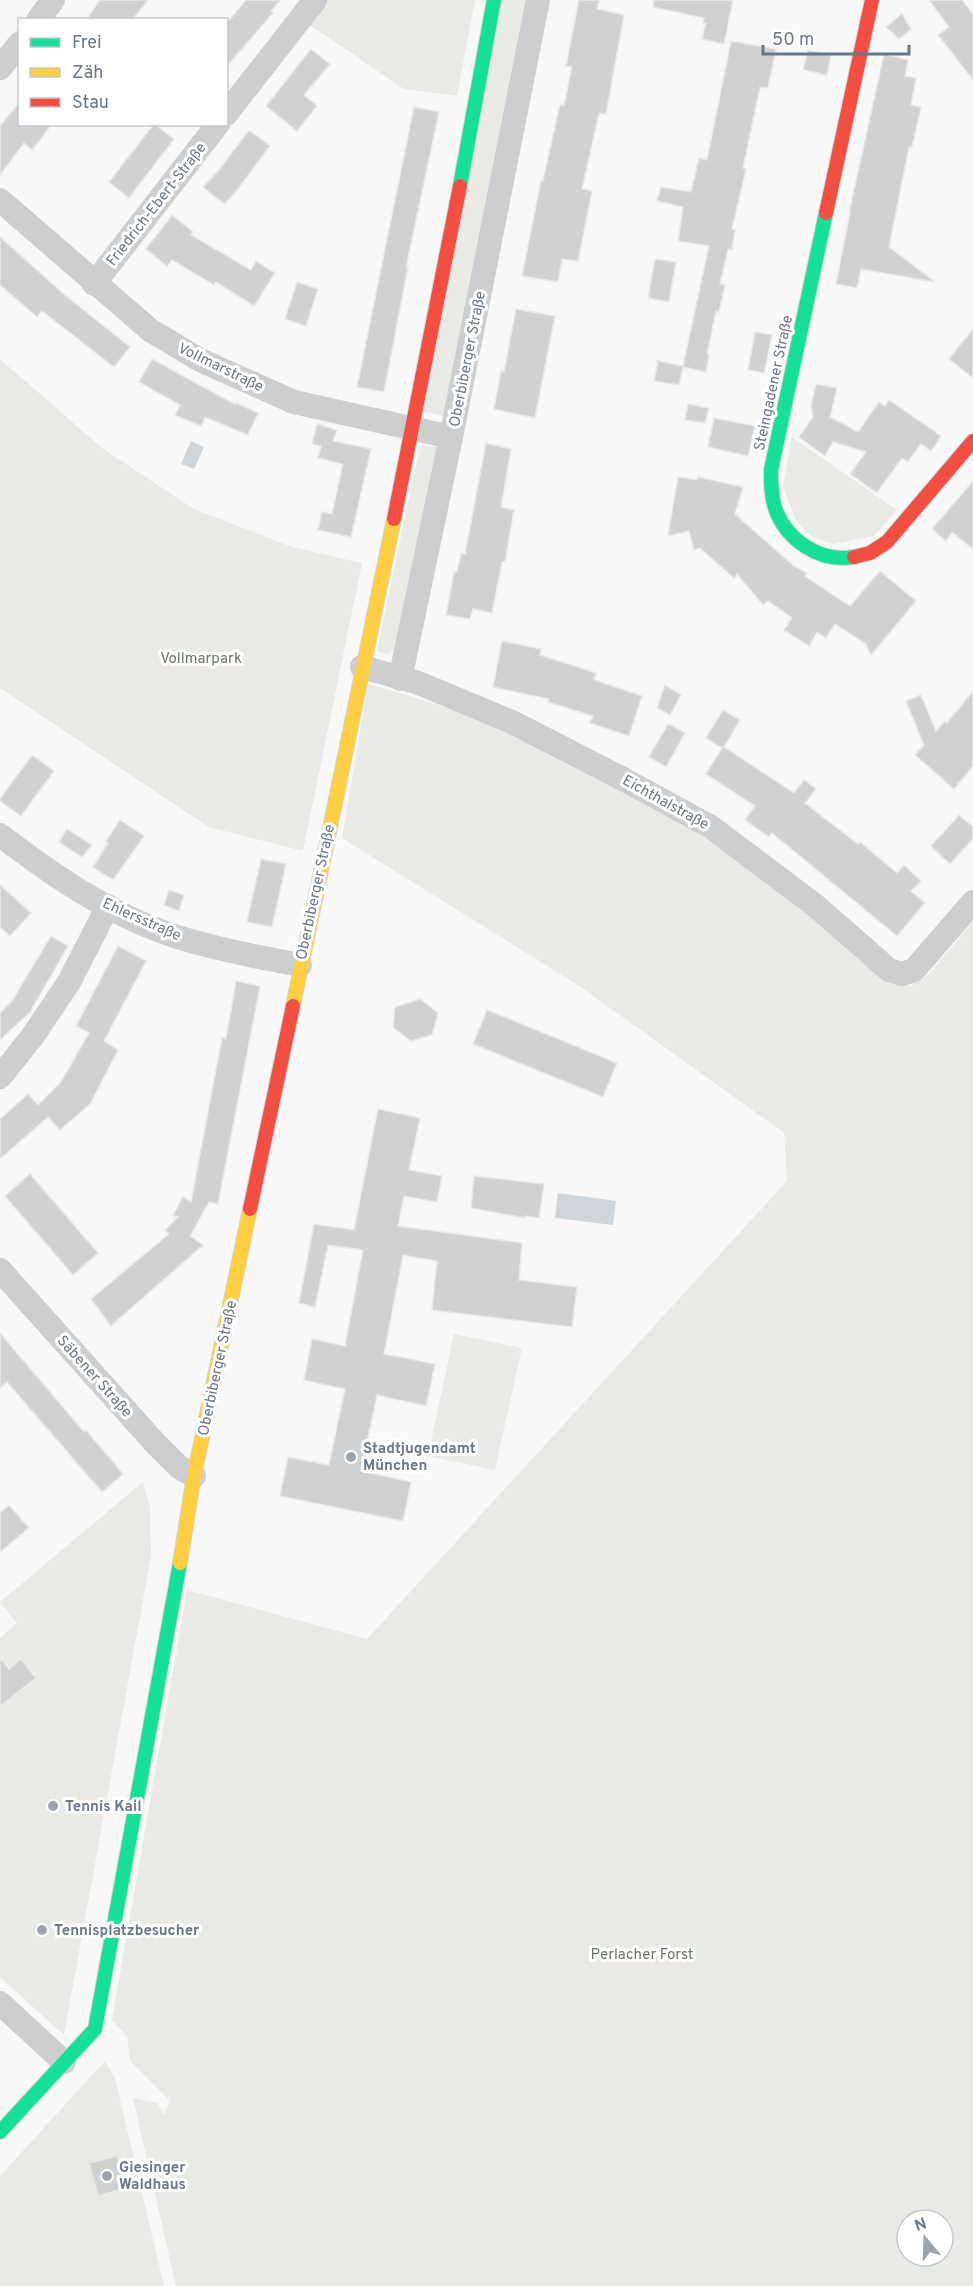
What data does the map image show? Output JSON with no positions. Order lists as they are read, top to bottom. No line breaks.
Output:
{"streets":{"street":["Friedrich-Ebert-Straße","Oberbiberger Straße","Vollmarstraße","Steingadener Straße","Eichthalstraße","Ehlersstraße","Säbener Straße"]},"crossings":[["Friedrich-Ebert-Straße","Vollmarstraße"],["Oberbiberger Straße","Vollmarstraße"],["Oberbiberger Straße","Eichthalstraße"],["Oberbiberger Straße","Ehlersstraße"],["Oberbiberger Straße","Säbener Straße"]],"parks":["Vollmarpark","Perlacher Forst"],"places":["Stadtjugendamt München","Tennis Kail","Tennisplatzbesucher","Giesinger Waldhaus"],"legend":["Frei","Zäh","Stau"],"scale_bar":"50 m","north":"top"}
